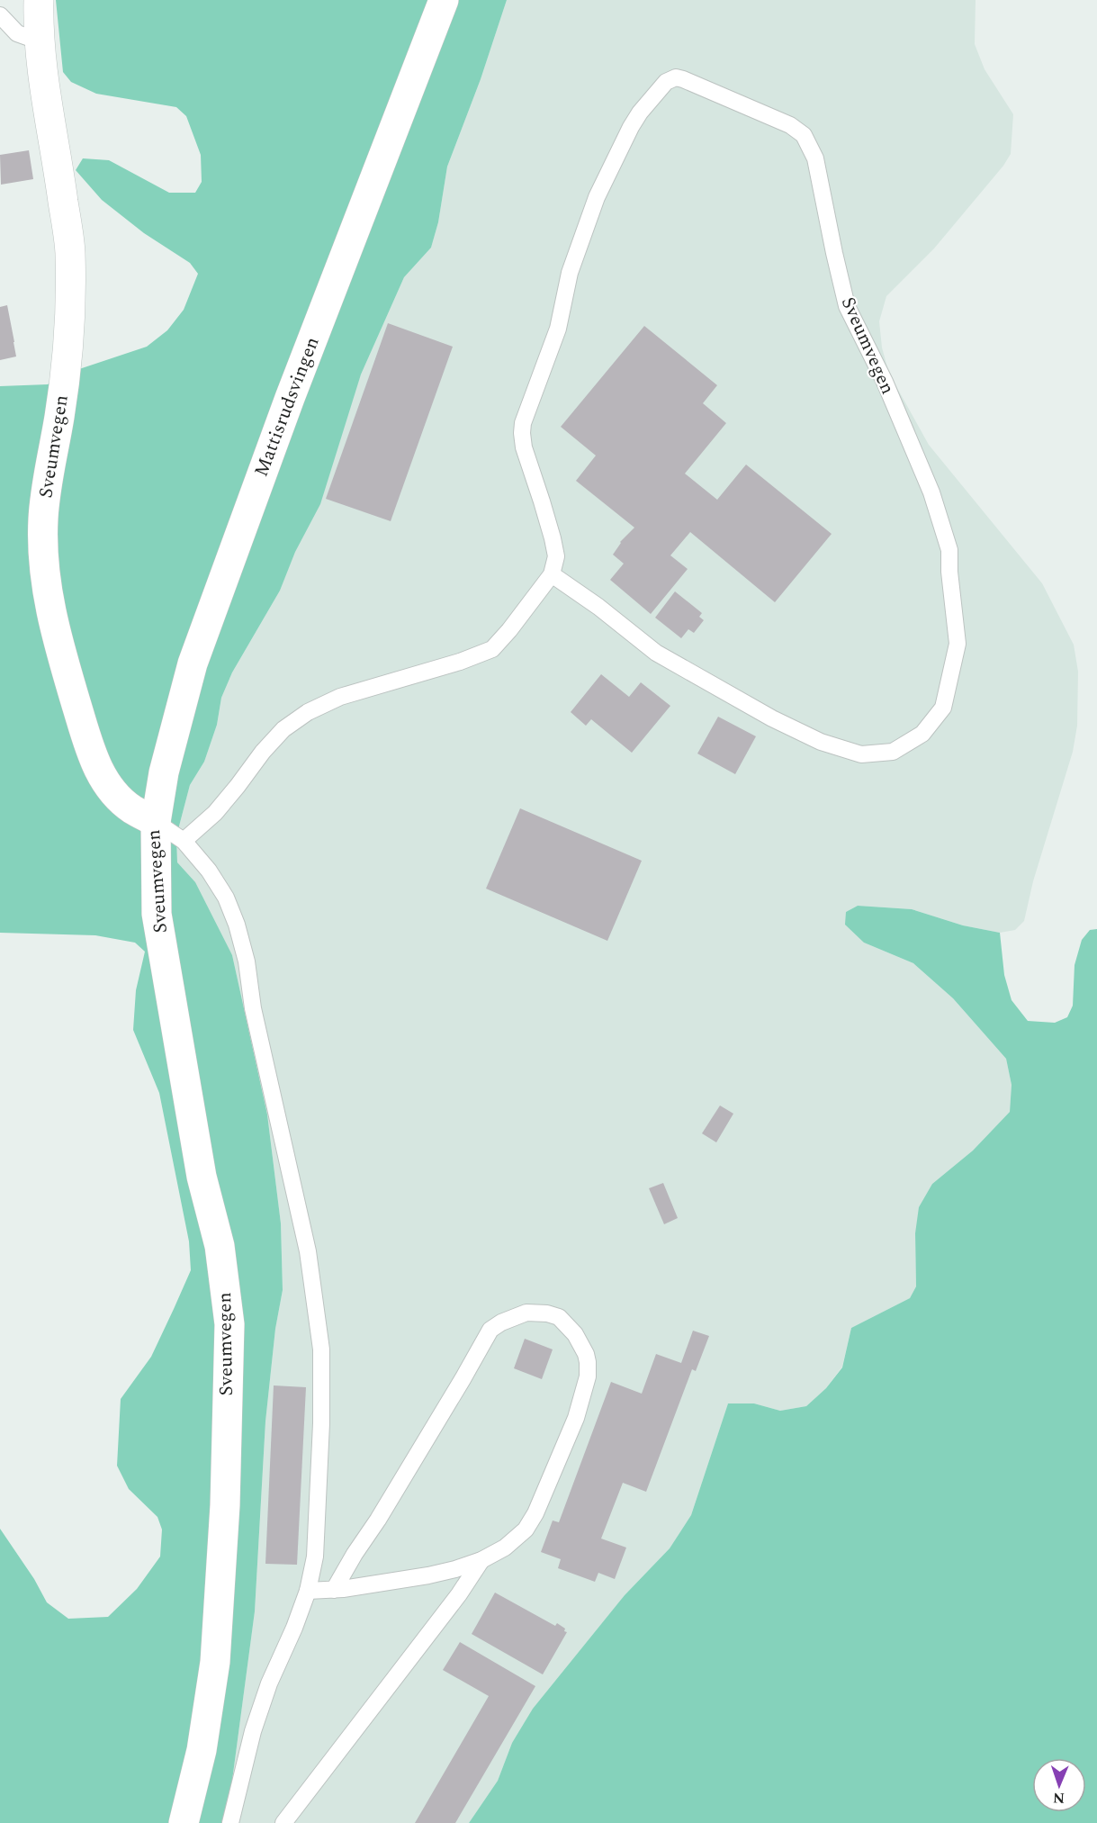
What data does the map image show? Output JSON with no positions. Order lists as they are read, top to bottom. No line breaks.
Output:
{"streets":{"street":["Sveumvegen","Mattisrudsvingen"]},"crossings":[["Sveumvegen","Mattisrudsvingen"]],"north":"bottom"}
